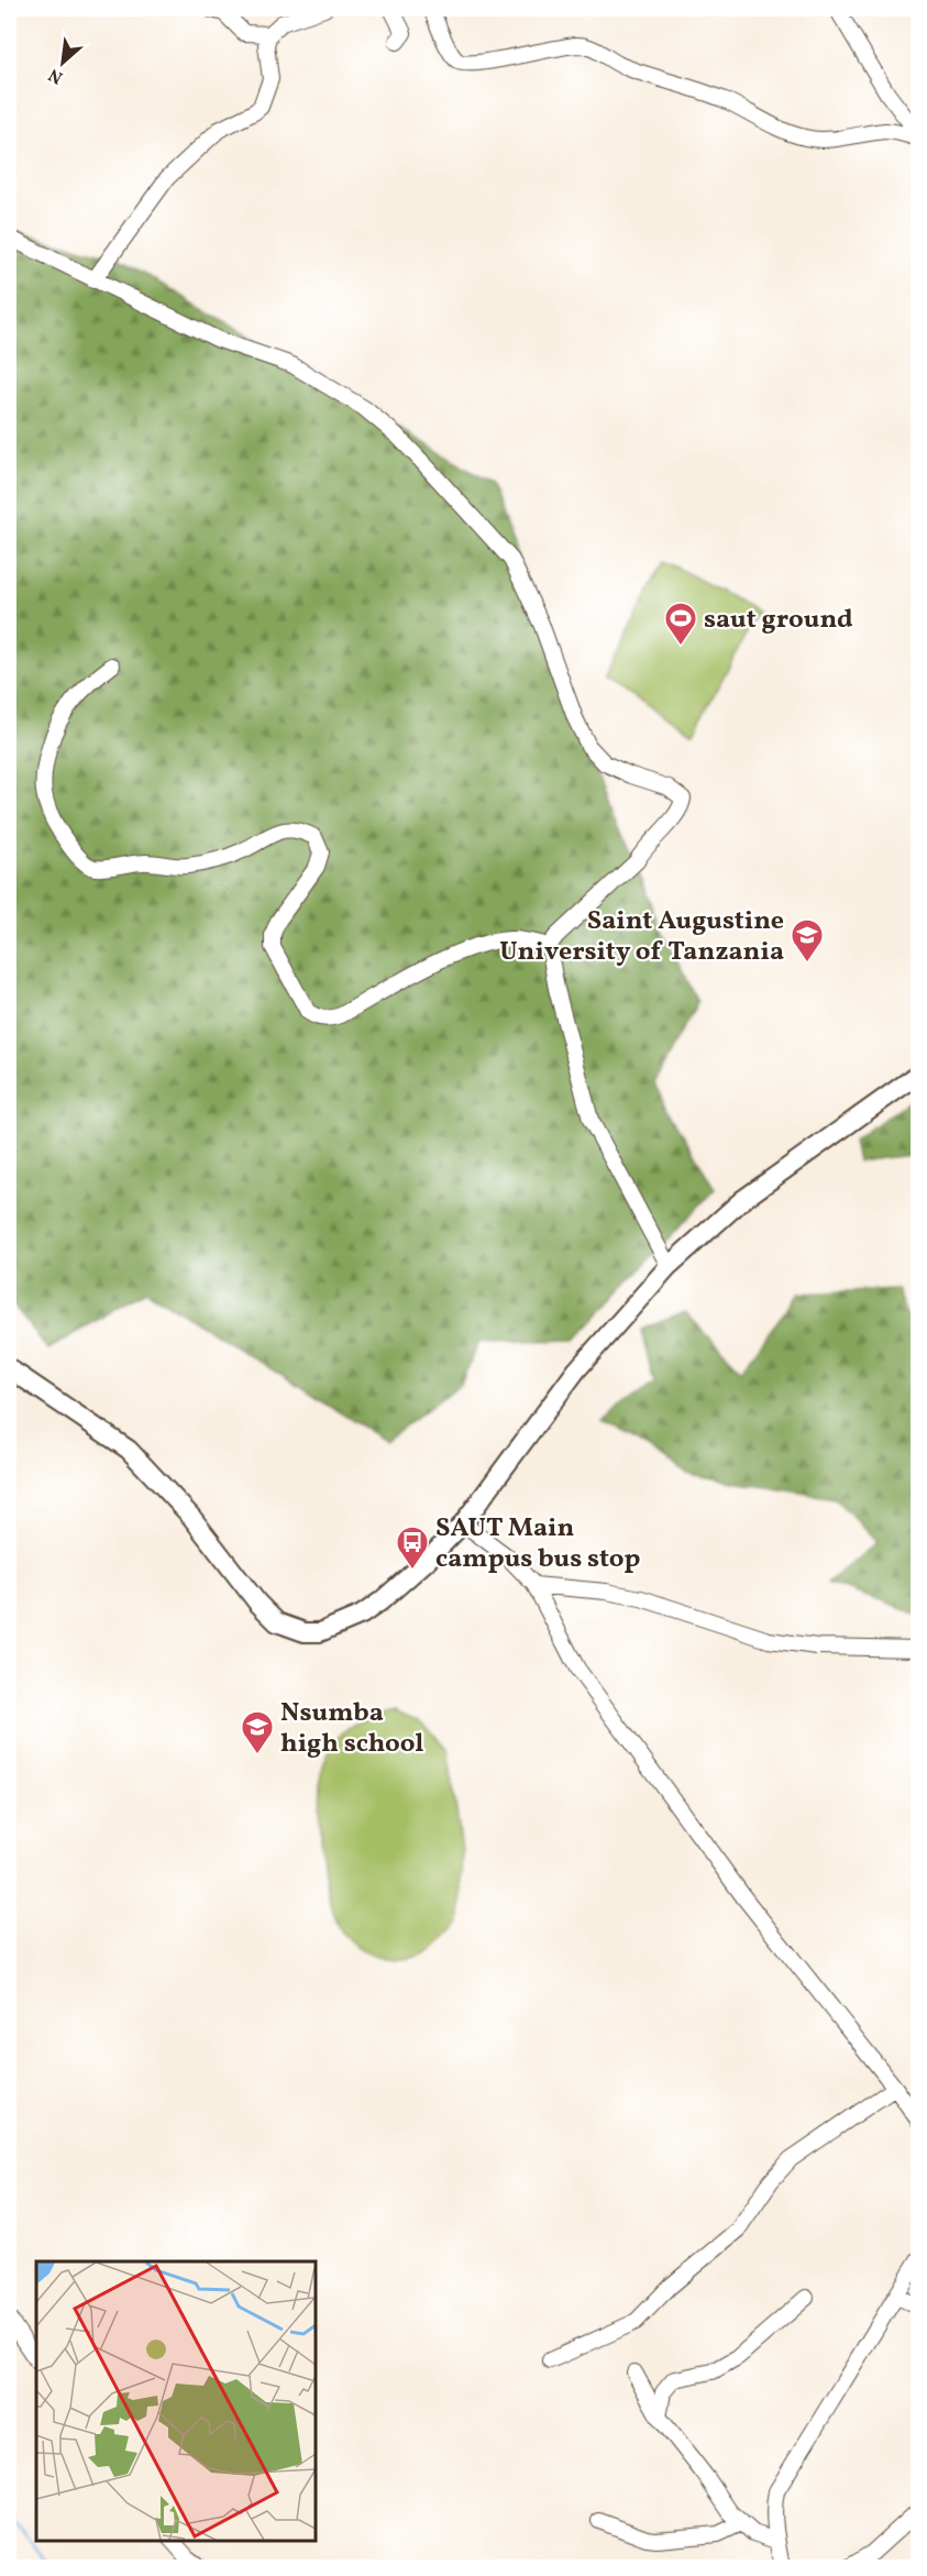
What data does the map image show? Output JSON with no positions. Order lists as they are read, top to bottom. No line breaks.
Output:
{"places":{"sports":["saut ground"],"school or university":["Saint Augustine University of Tanzania","Nsumba high school"],"bus stop":["SAUT Main campus bus stop"]},"north":"bottom left"}
